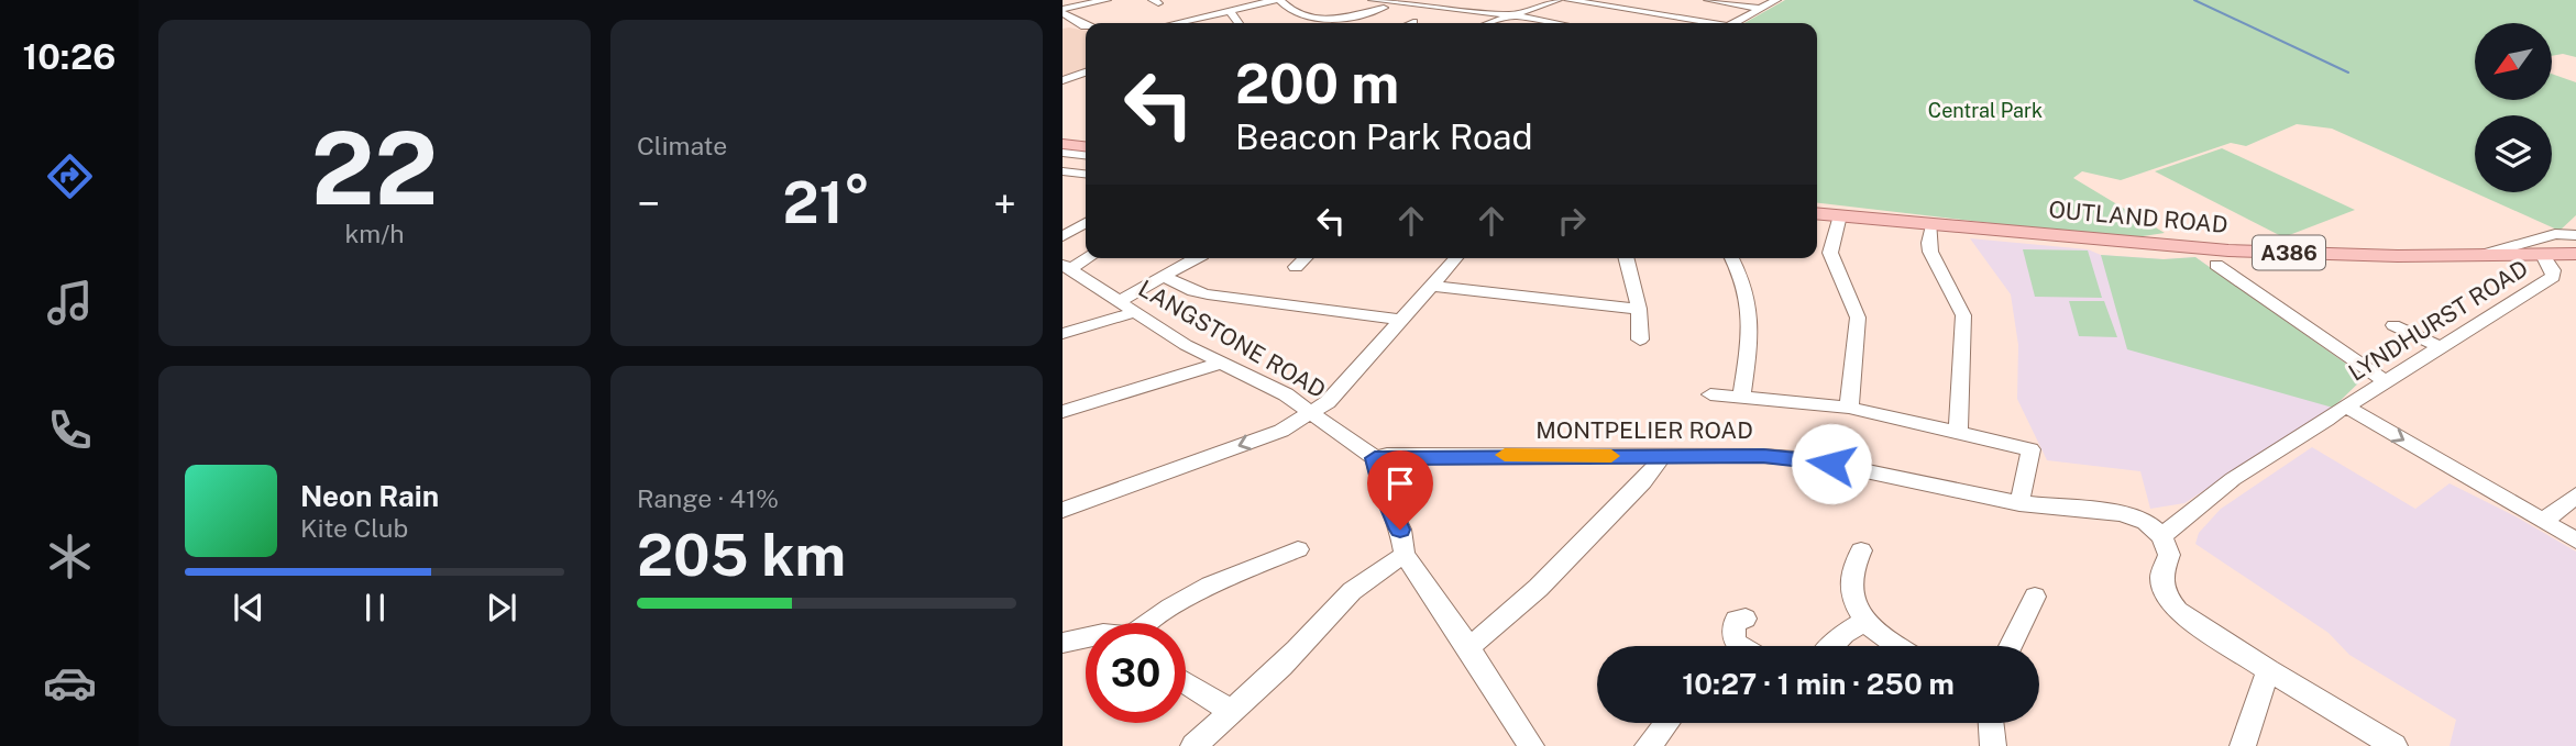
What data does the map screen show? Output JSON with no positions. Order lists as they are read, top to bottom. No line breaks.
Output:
{"streets":{"main road":["OUTLAND ROAD","A386"],"street":["LYNDHURST ROAD","LANGSTONE ROAD","MONTPELIER ROAD"]},"crossings":[["OUTLAND ROAD","LYNDHURST ROAD"],["LANGSTONE ROAD","MONTPELIER ROAD"]],"parks":["Central Park"],"north":"bottom left","page":{"tabs":"10:26","tile":[["22","km/h"],"Climate",["Range · 41%","205 km"]],"turn":["200 m","Beacon Park Road"],"heat":["−","21°","+"],"song":["Neon Rain","Kite Club"],"limit":"30","trip":"10:27 · 1 min · 250 m"}}
